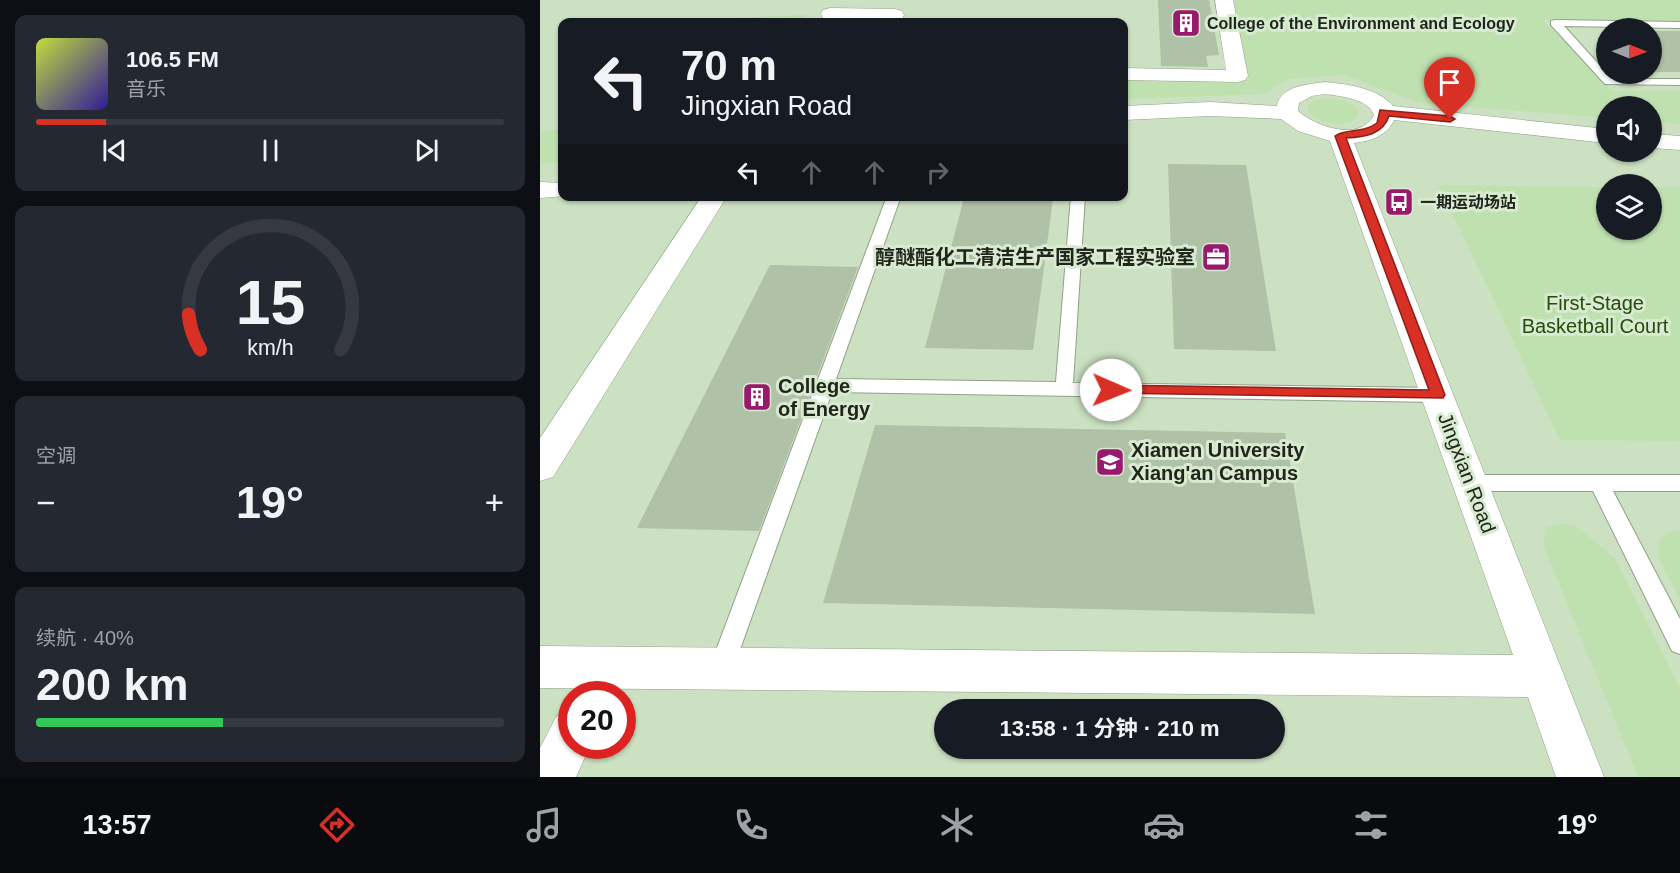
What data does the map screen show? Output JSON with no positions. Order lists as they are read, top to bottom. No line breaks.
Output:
{"streets":{"street":["Jingxian Road"]},"parks":["First-Stage Basketball Court"],"places":{"building":["College of the Environment and Ecology","College of Energy"],"bus stop":["一期运动场站"],"office":["醇醚酯化工清洁生产国家工程实验室"],"school or university":["Xiamen University Xiang'an Campus"]},"north":"right","page":{"turn":["70 m","Jingxian Road"],"song":["106.5 FM","音乐"],"tile":["空调",["续航 · 40%","200 km"]],"heat":["−","19°","+"],"limit":"20","trip":"13:58 · 1 分钟 · 210 m","tabs":["13:57","19°"],"gauge":["15","km/h"]}}
